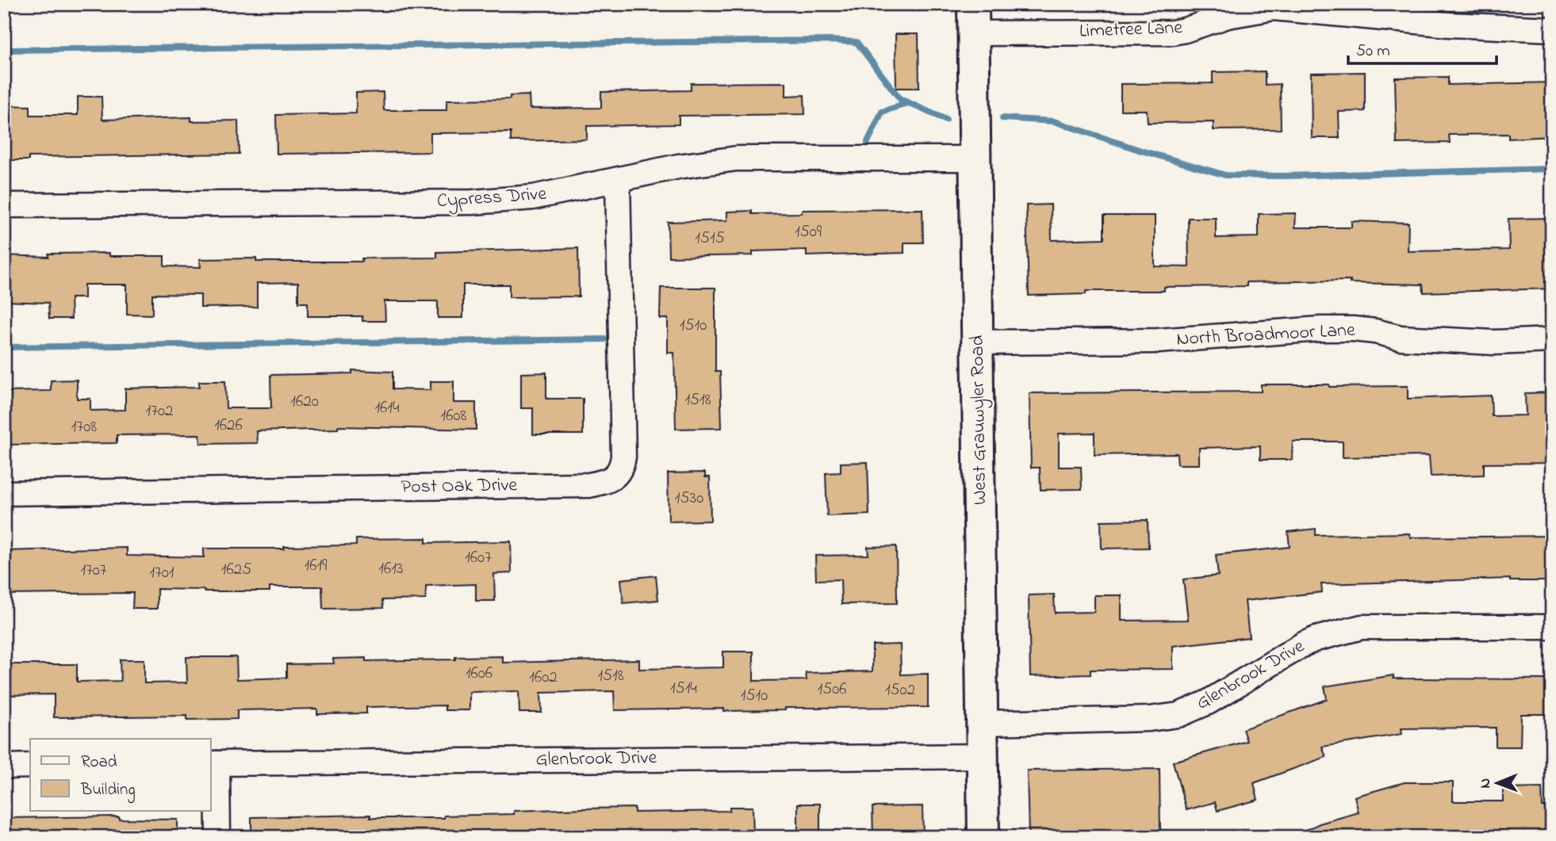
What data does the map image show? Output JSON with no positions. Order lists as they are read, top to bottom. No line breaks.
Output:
{"streets":{"main road":["West Grauwyler Road"],"street":["Limetree Lane","Cypress Drive","North Broadmoor Lane","Post Oak Drive","Glenbrook Drive"]},"crossings":[["Limetree Lane","West Grauwyler Road"],["Cypress Drive","West Grauwyler Road"],["Cypress Drive","Post Oak Drive"],["North Broadmoor Lane","West Grauwyler Road"],["West Grauwyler Road","Glenbrook Drive"]],"house_numbers":["1509","1515","1510","1518","1620","1614","1702","1608","1626","1708","1530","1607","1619","1613","1625","1707","1701","1606","1518","1602","1514","1506","1502","1510"],"legend":["Road","Building"],"scale_bar":"50 m","north":"left"}
